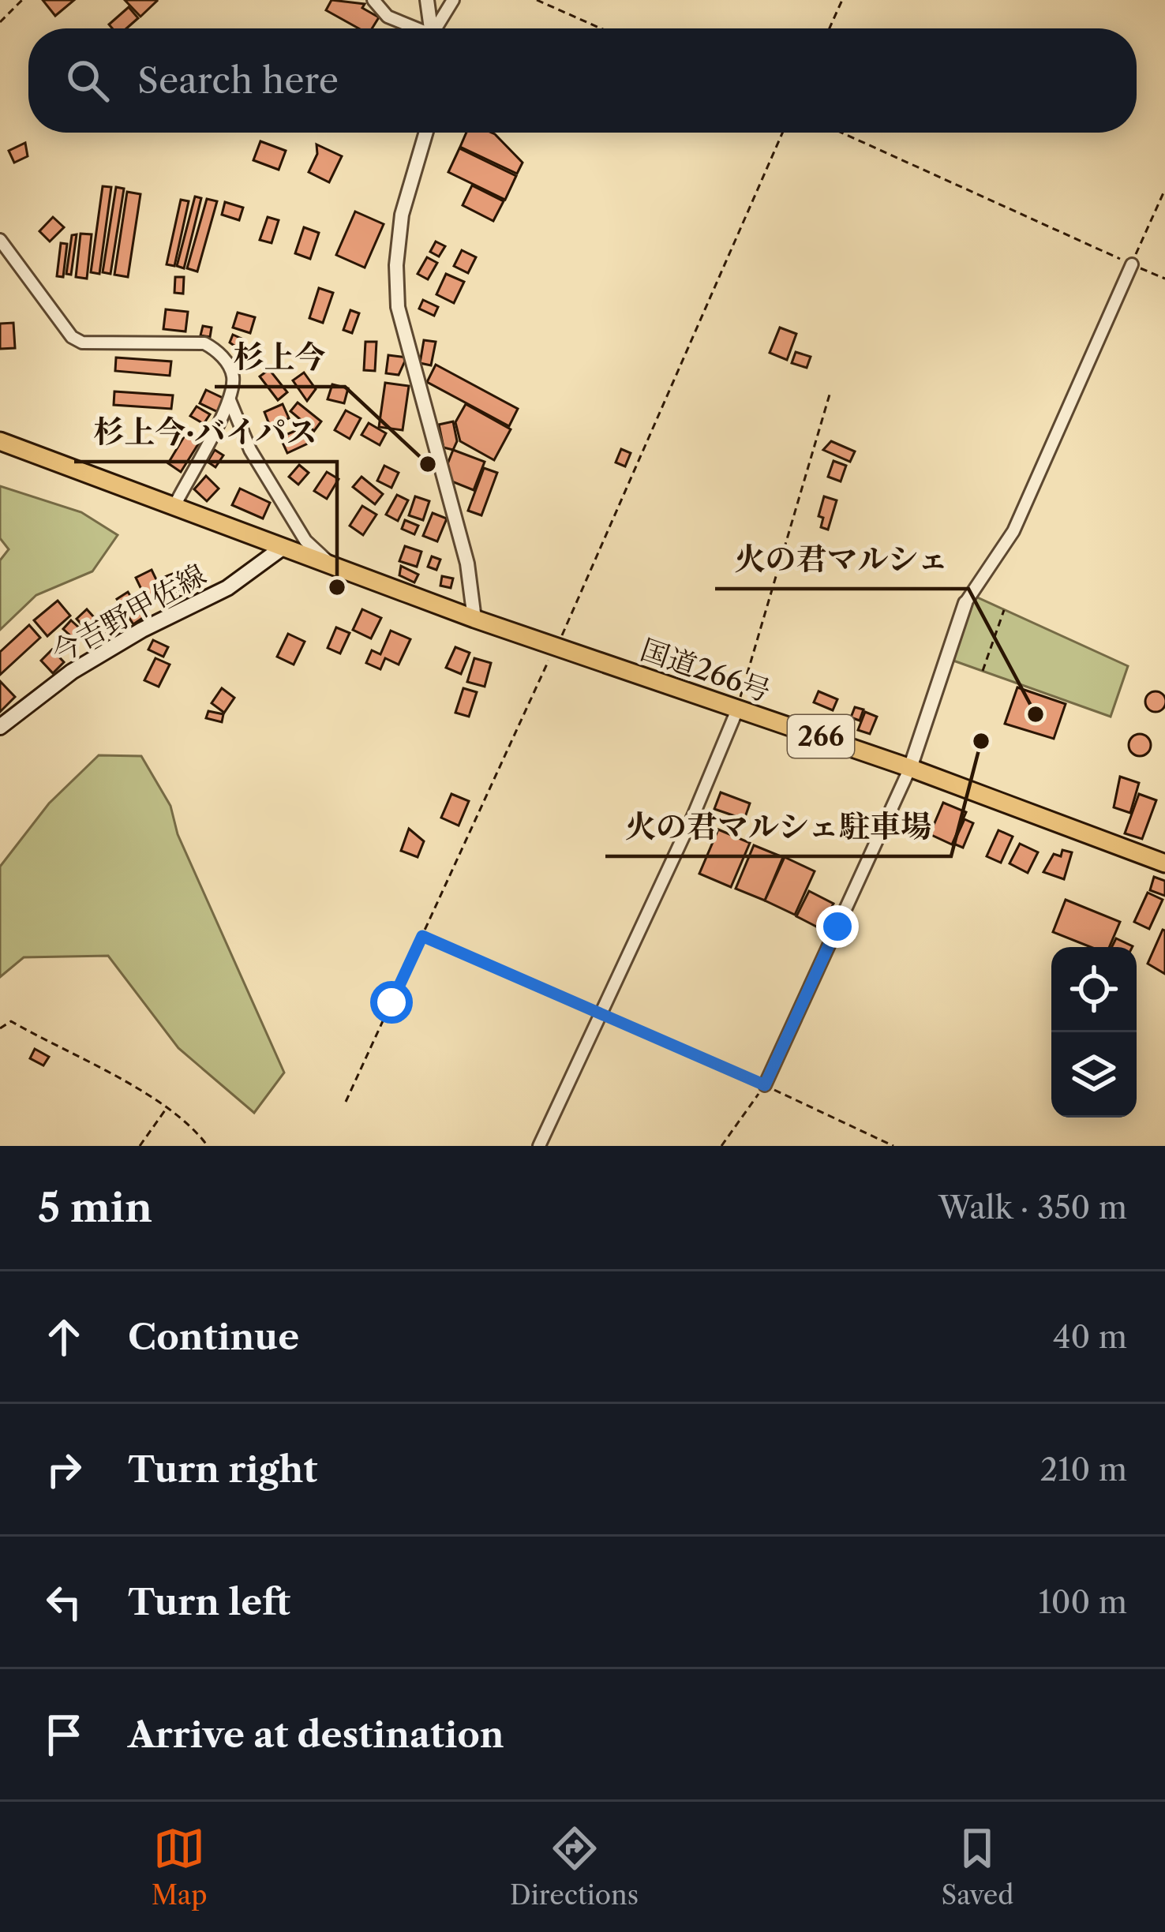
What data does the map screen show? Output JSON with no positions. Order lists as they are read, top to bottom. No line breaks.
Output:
{"streets":{"highway":["国道266号","266"],"main road":["今吉野甲佐線"]},"crossings":[["今吉野甲佐線","国道266号"],["今吉野甲佐線","266"],["国道266号","266"]],"places":["杉上今","杉上今·バイパス","火の君マルシェ","火の君マルシェ駐車場"],"page":{"search":"Search here","heading":["5 min","Walk · 350 m"],"list":[["Continue","40 m"],["Turn right","210 m"],["Turn left","100 m"],"Arrive at destination"],"nav":["Map","Directions","Saved"]}}
